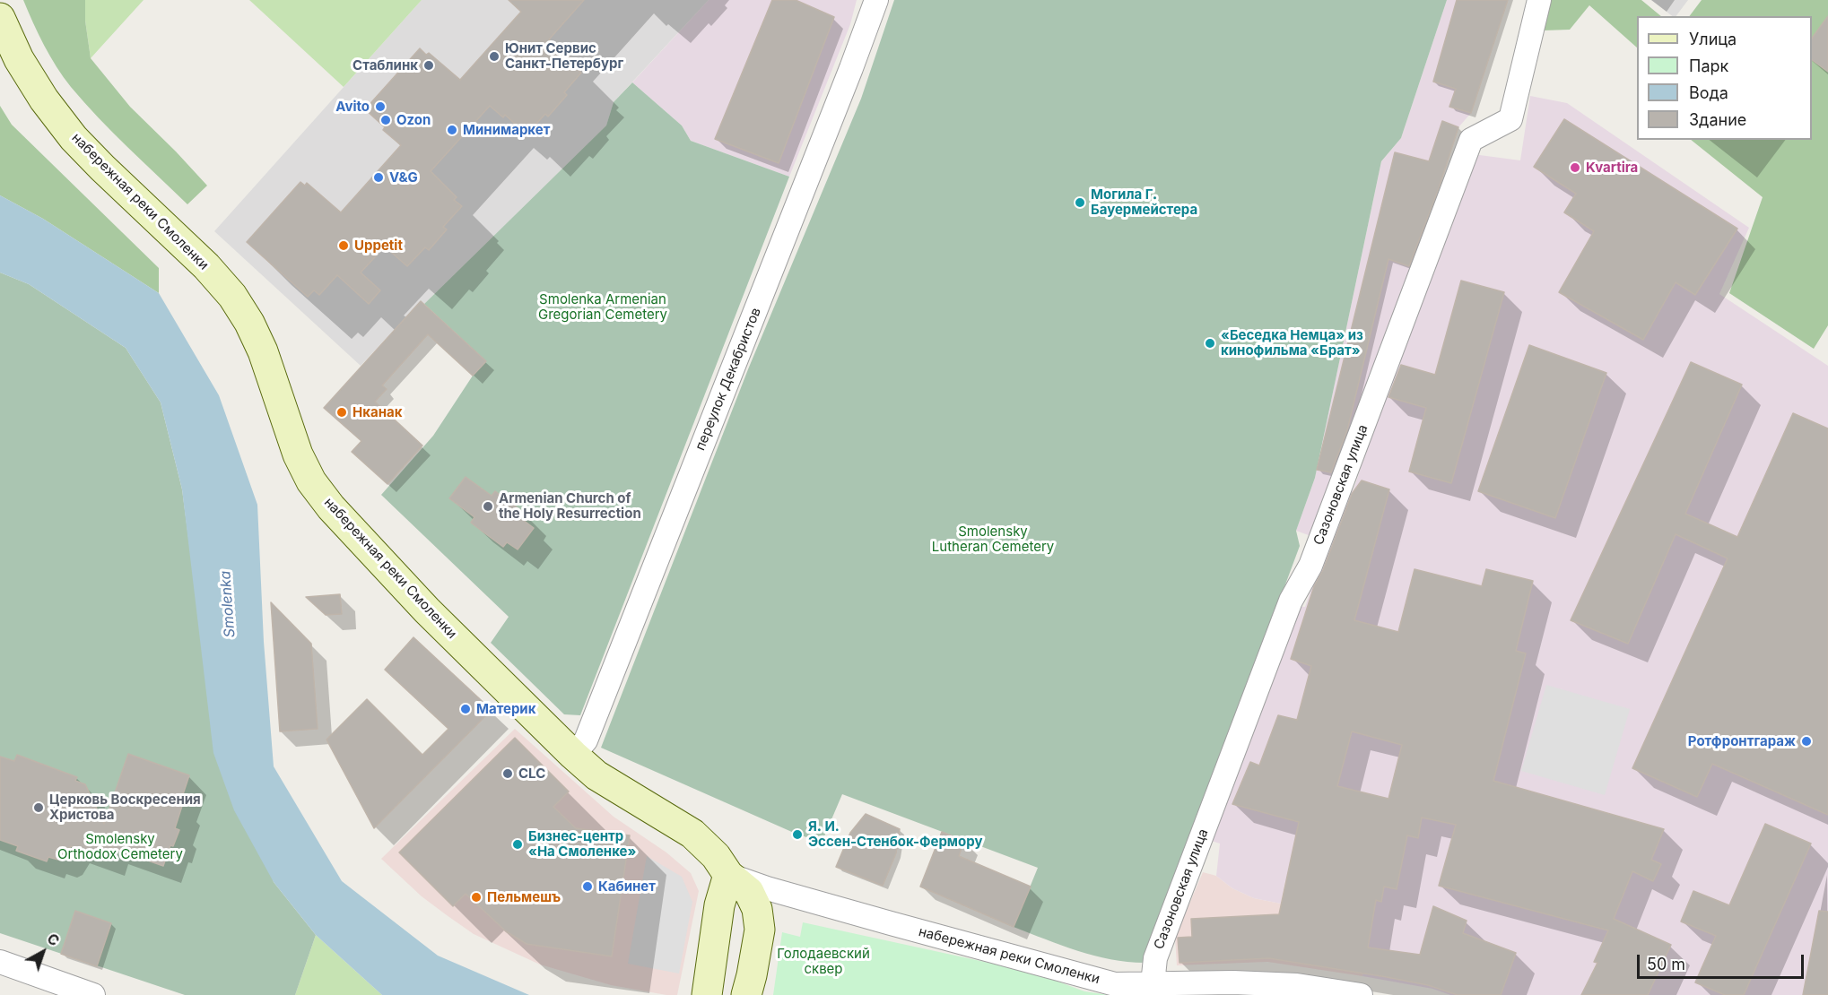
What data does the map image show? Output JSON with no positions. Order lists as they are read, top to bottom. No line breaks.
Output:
{"streets":{"main road":["набережная реки Смоленки"],"street":["переулок Декабристов","Сазоновская улица"]},"crossings":[["набережная реки Смоленки","переулок Декабристов"],["набережная реки Смоленки","Сазоновская улица"]],"water":["Smolenka"],"parks":["Smolenka Armenian Gregorian Cemetery","Smolensky Lutheran Cemetery","Smolensky Orthodox Cemetery","Голодаевский сквер"],"places":["Юнит Сервис Санкт-Петербург","Стаблинк","Avito","Ozon","Минимаркет","Kvartira","V&G","Могила Г. Бауермейстера","Uppetit","«Беседка Немца» из кинофильма «Брат»","Нканак","Armenian Church of the Holy Resurrection","Материк","Ротфронтгараж","CLC","Церковь Воскресения Христова","Я. И. Эссен-Стенбок-Фермору","Бизнес-центр «На Смоленке»","Кабинет","Пельмешъ"],"legend":["Улица","Парк","Вода","Здание"],"scale_bar":"50 m","north":"top right"}
